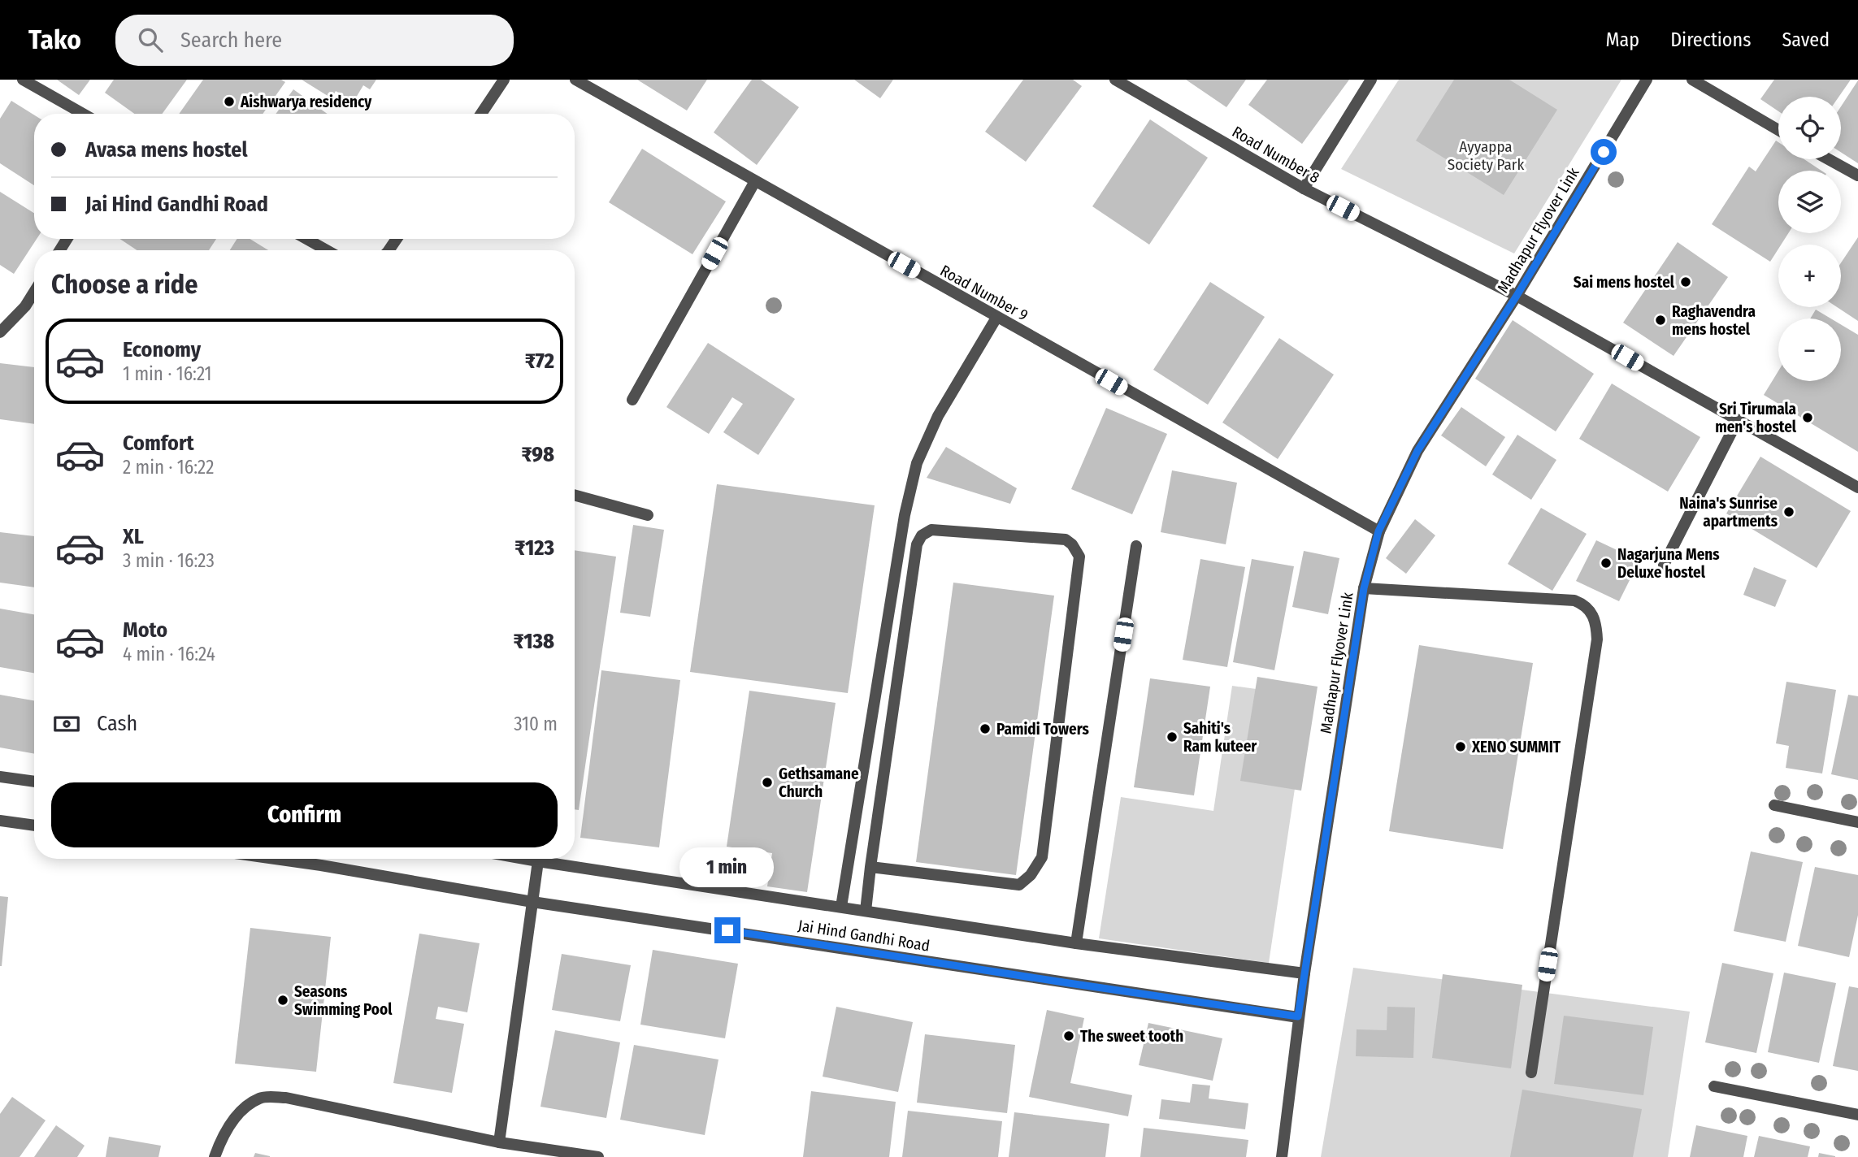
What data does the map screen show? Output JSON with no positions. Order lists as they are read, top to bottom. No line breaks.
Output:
{"streets":{"street":["Road Number 8","Madhapur Flyover Link","Road Number 9","Jai Hind Gandhi Road"]},"crossings":[["Road Number 8","Madhapur Flyover Link"],["Madhapur Flyover Link","Road Number 9"],["Madhapur Flyover Link","Jai Hind Gandhi Road"]],"parks":["Ayyappa Society Park"],"places":["Aishwarya residency","Sai mens hostel","Raghavendra mens hostel","Sri Tirumala men's hostel","Naina's Sunrise apartments","Nagarjuna Mens Deluxe hostel","Pamidi Towers","Sahiti's Ram kuteer","XENO SUMMIT","Gethsamane Church","Seasons Swimming Pool","The sweet tooth"],"page":{"header":"Tako","search":"Search here","nav":["Map","Directions","Saved"],"map_buttons":["+","−"],"banner":["Avasa mens hostel","Jai Hind Gandhi Road"],"heading":"Choose a ride","list":[{"name":"Economy","note":"1 min · 16:21","value":"₹72"},{"name":"Comfort","note":"2 min · 16:22","value":"₹98"},{"name":"XL","note":"3 min · 16:23","value":"₹123"},{"name":"Moto","note":"4 min · 16:24","value":"₹138"}],"pay":["Cash","310 m"],"buttons":"Confirm","bubble":"1 min"}}
